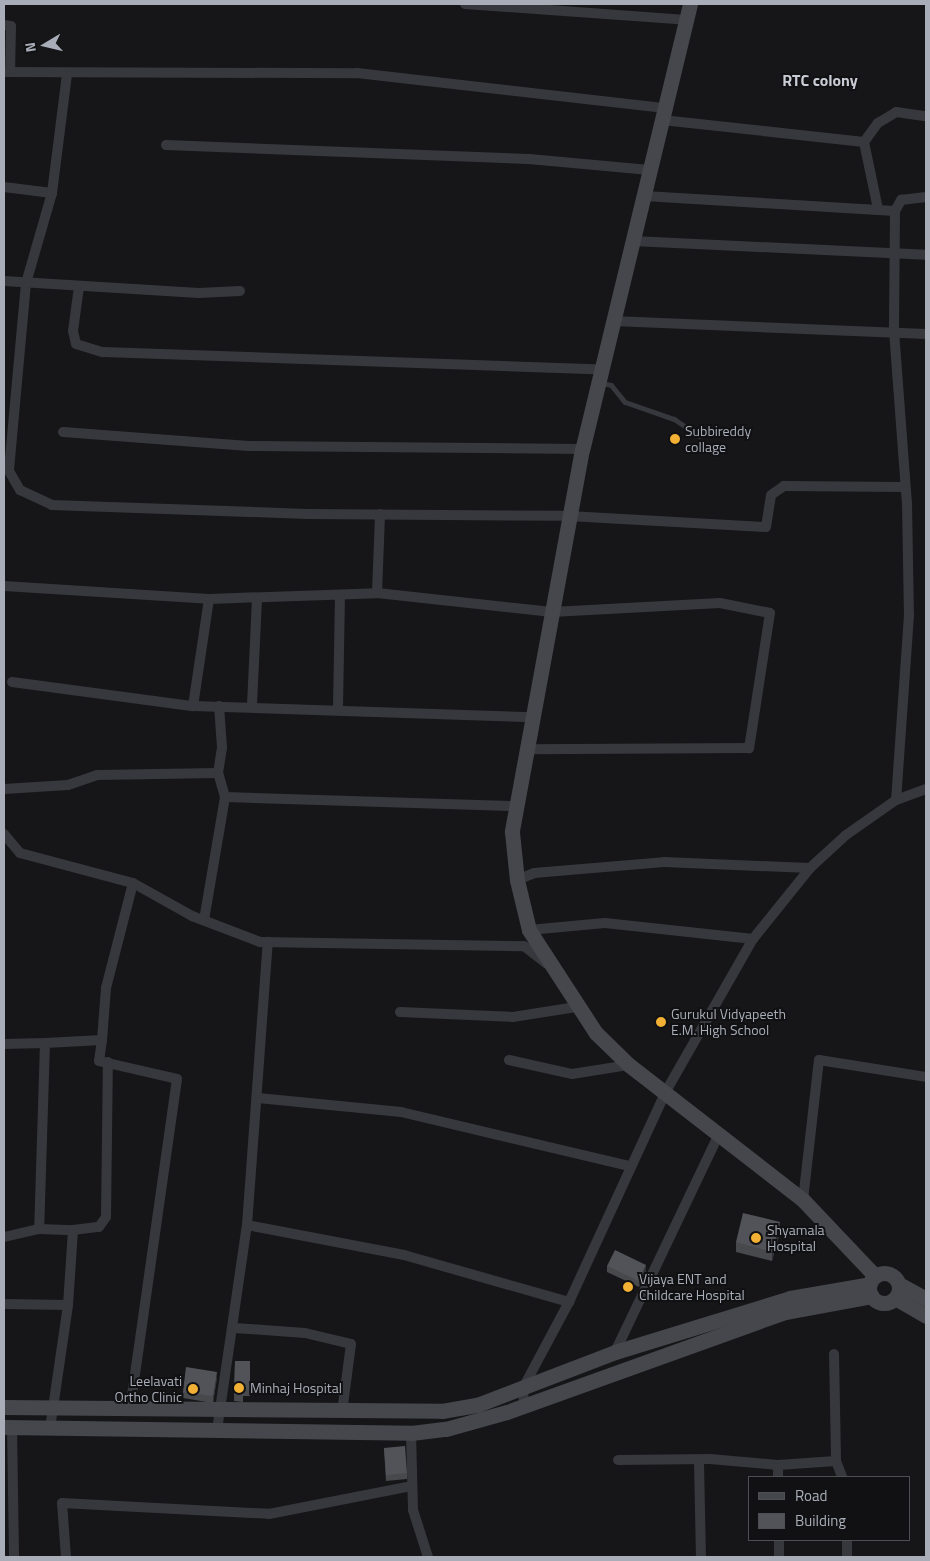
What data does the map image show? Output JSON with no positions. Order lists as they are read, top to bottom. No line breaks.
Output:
{"districts":["RTC colony"],"places":["Subbireddy collage","Gurukul Vidyapeeth E.M. High School","Shyamala Hospital","Vijaya ENT and Childcare Hospital","Minhaj Hospital","Leelavati Ortho Clinic"],"legend":["Road","Building"],"north":"left"}
